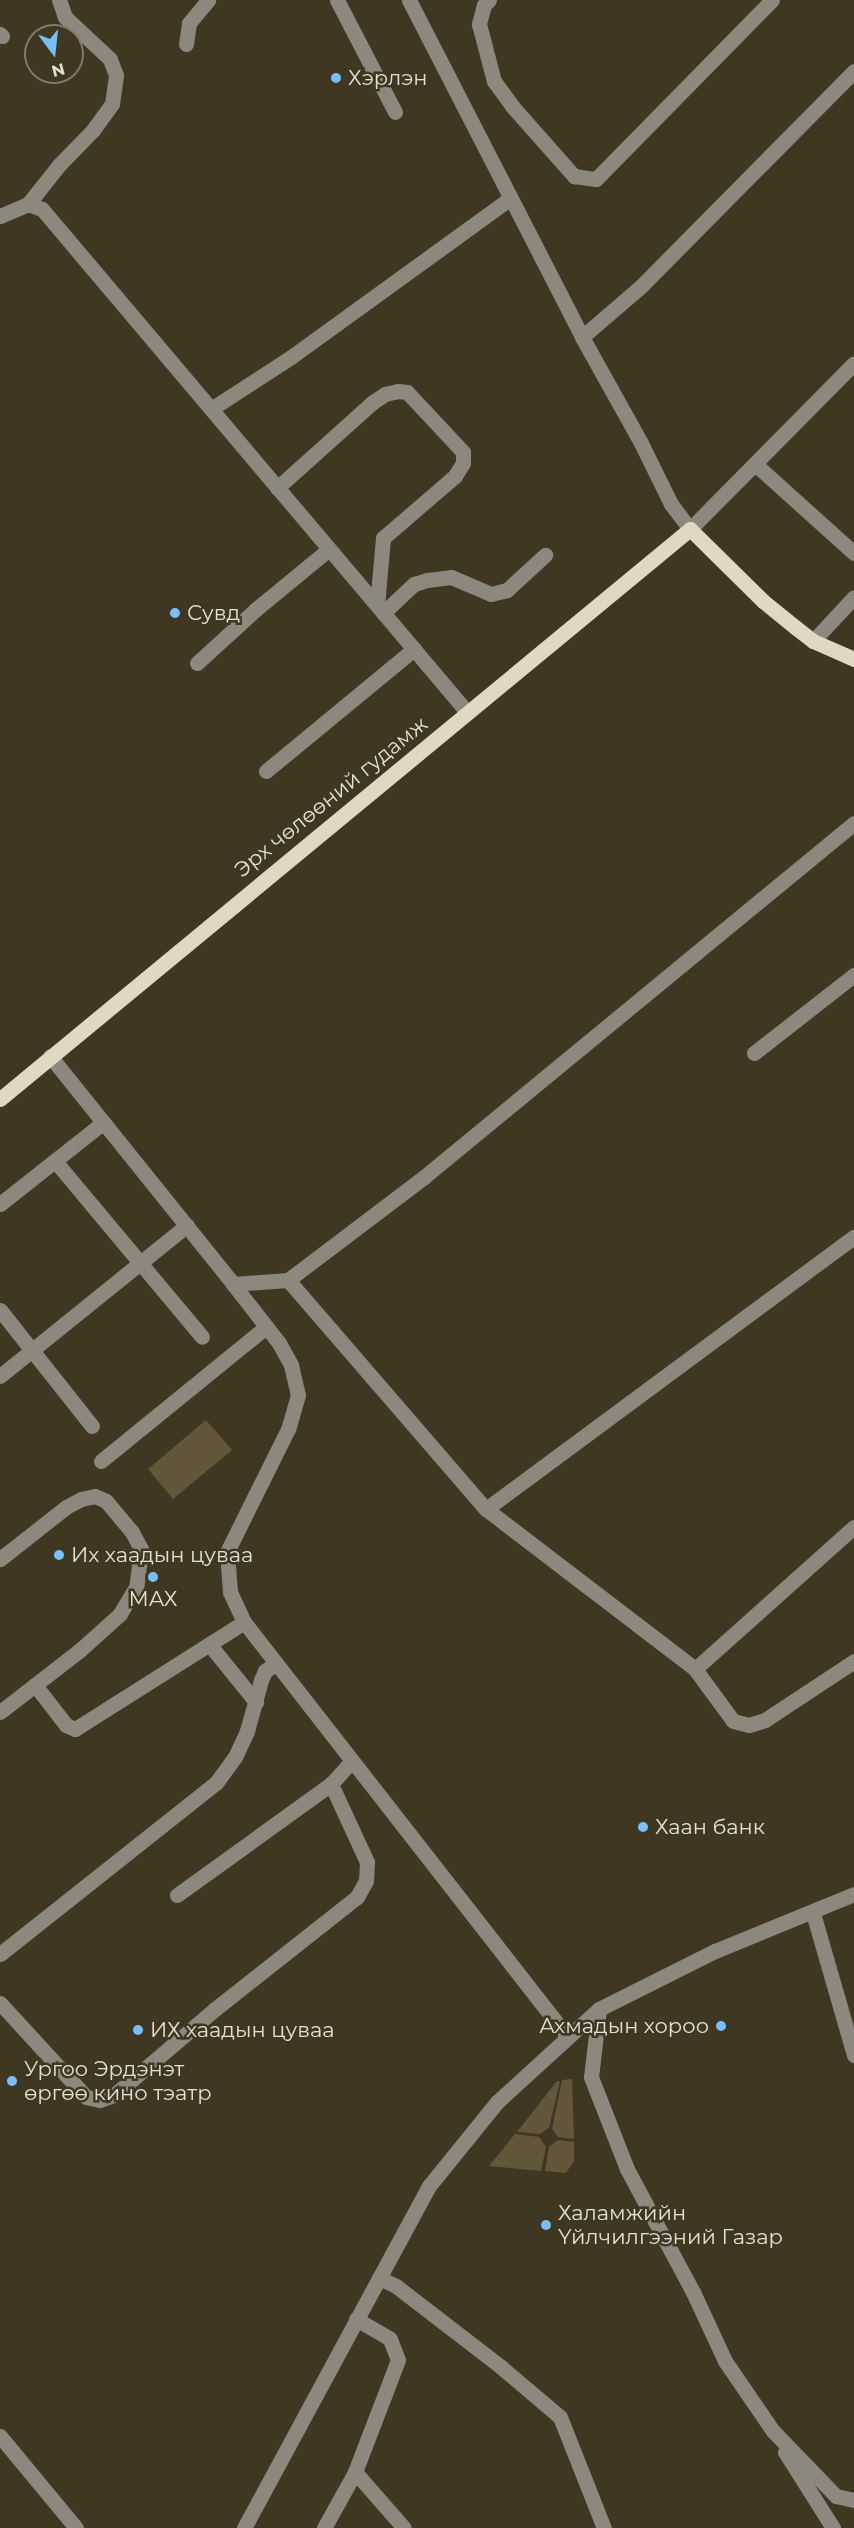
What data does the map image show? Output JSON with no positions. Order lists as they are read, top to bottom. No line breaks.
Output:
{"streets":{"main road":["Эрх чөлөөний гудамж"]},"places":["Хэрлэн","Сувд","Их хаадын цуваа","МАХ","Хаан банк","Ахмадын хороо","ИХ хаадын цуваа","Ургоо Эрдэнэт өргөө кино тэатр","Халамжийн Үйлчилгээний Газар"],"north":"bottom"}
